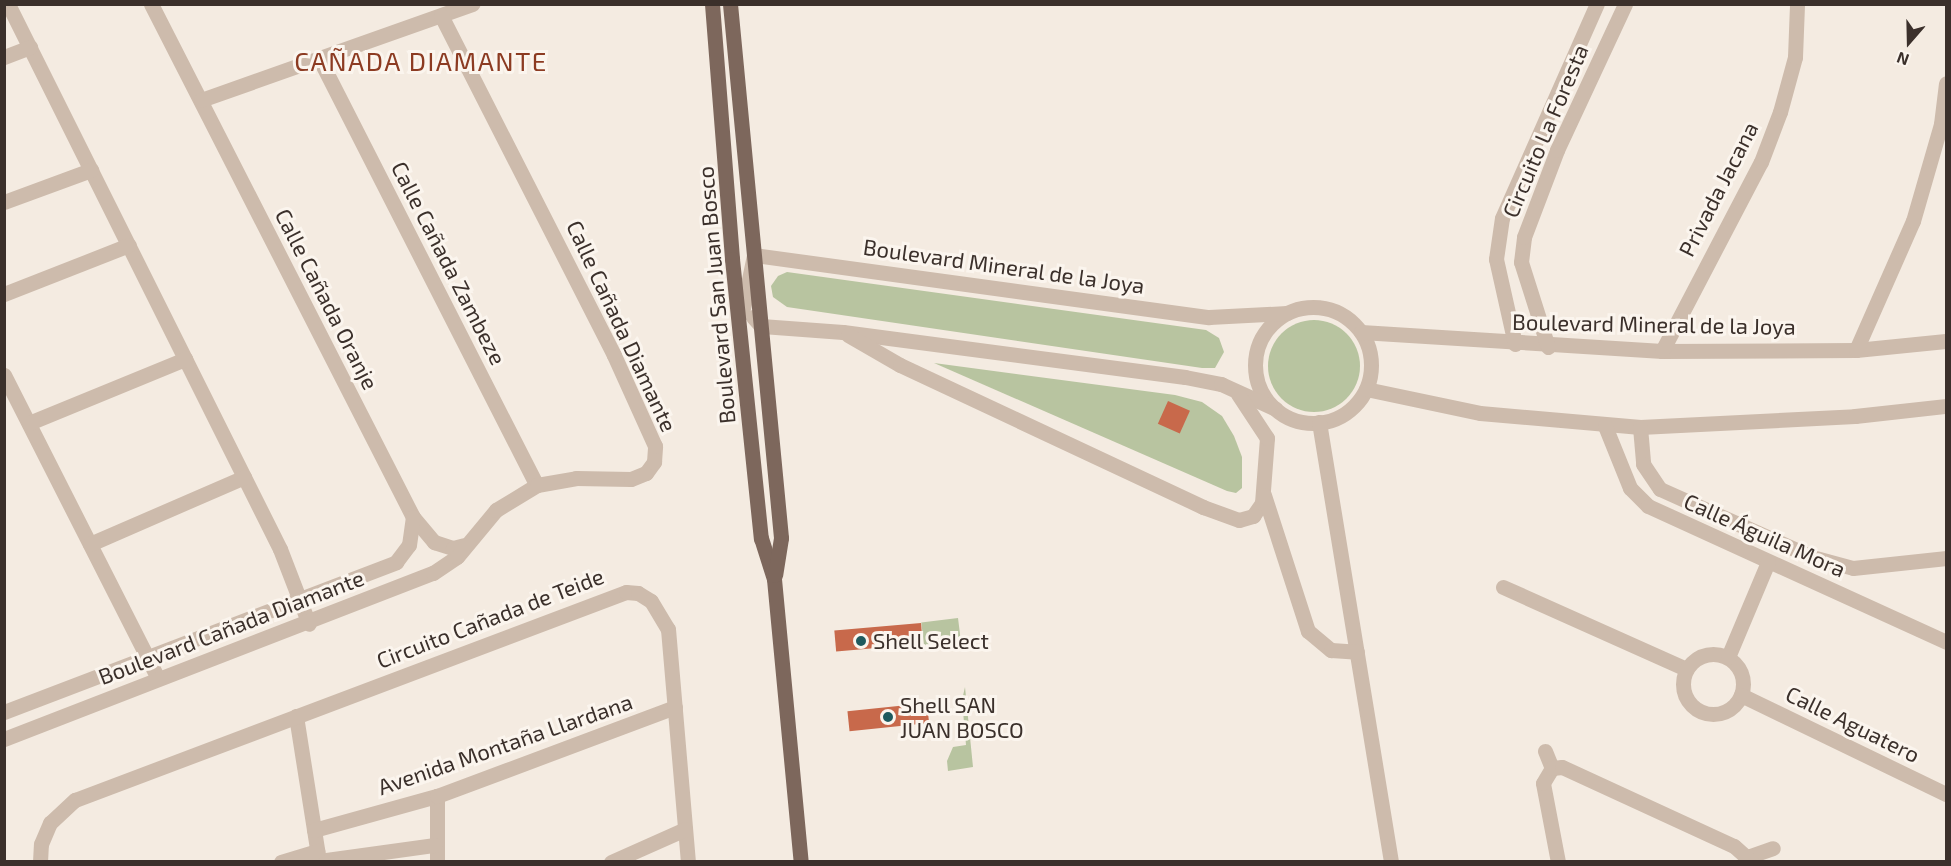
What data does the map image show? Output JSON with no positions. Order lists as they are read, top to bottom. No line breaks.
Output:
{"streets":{"main road":["Boulevard San Juan Bosco"],"street":["Circuito La Foresta","Privada Jacana","Calle Cañada Zambeze","Boulevard Mineral de la Joya","Calle Cañada Oranje","Calle Cañada Diamante","Calle Águila Mora","Circuito Cañada de Teide","Boulevard Cañada Diamante","Calle Aguatero","Avenida Montaña Llardana"]},"crossings":[["Circuito La Foresta","Boulevard Mineral de la Joya"],["Privada Jacana","Boulevard Mineral de la Joya"],["Calle Cañada Zambeze","Calle Cañada Diamante"],["Boulevard Mineral de la Joya","Boulevard San Juan Bosco"],["Calle Cañada Oranje","Calle Cañada Diamante"],["Calle Cañada Oranje","Boulevard Cañada Diamante"],["Calle Cañada Diamante","Boulevard Cañada Diamante"],["Circuito Cañada de Teide","Avenida Montaña Llardana"]],"districts":["CAÑADA DIAMANTE"],"places":["Shell Select","Shell SAN JUAN BOSCO"],"north":"bottom"}
